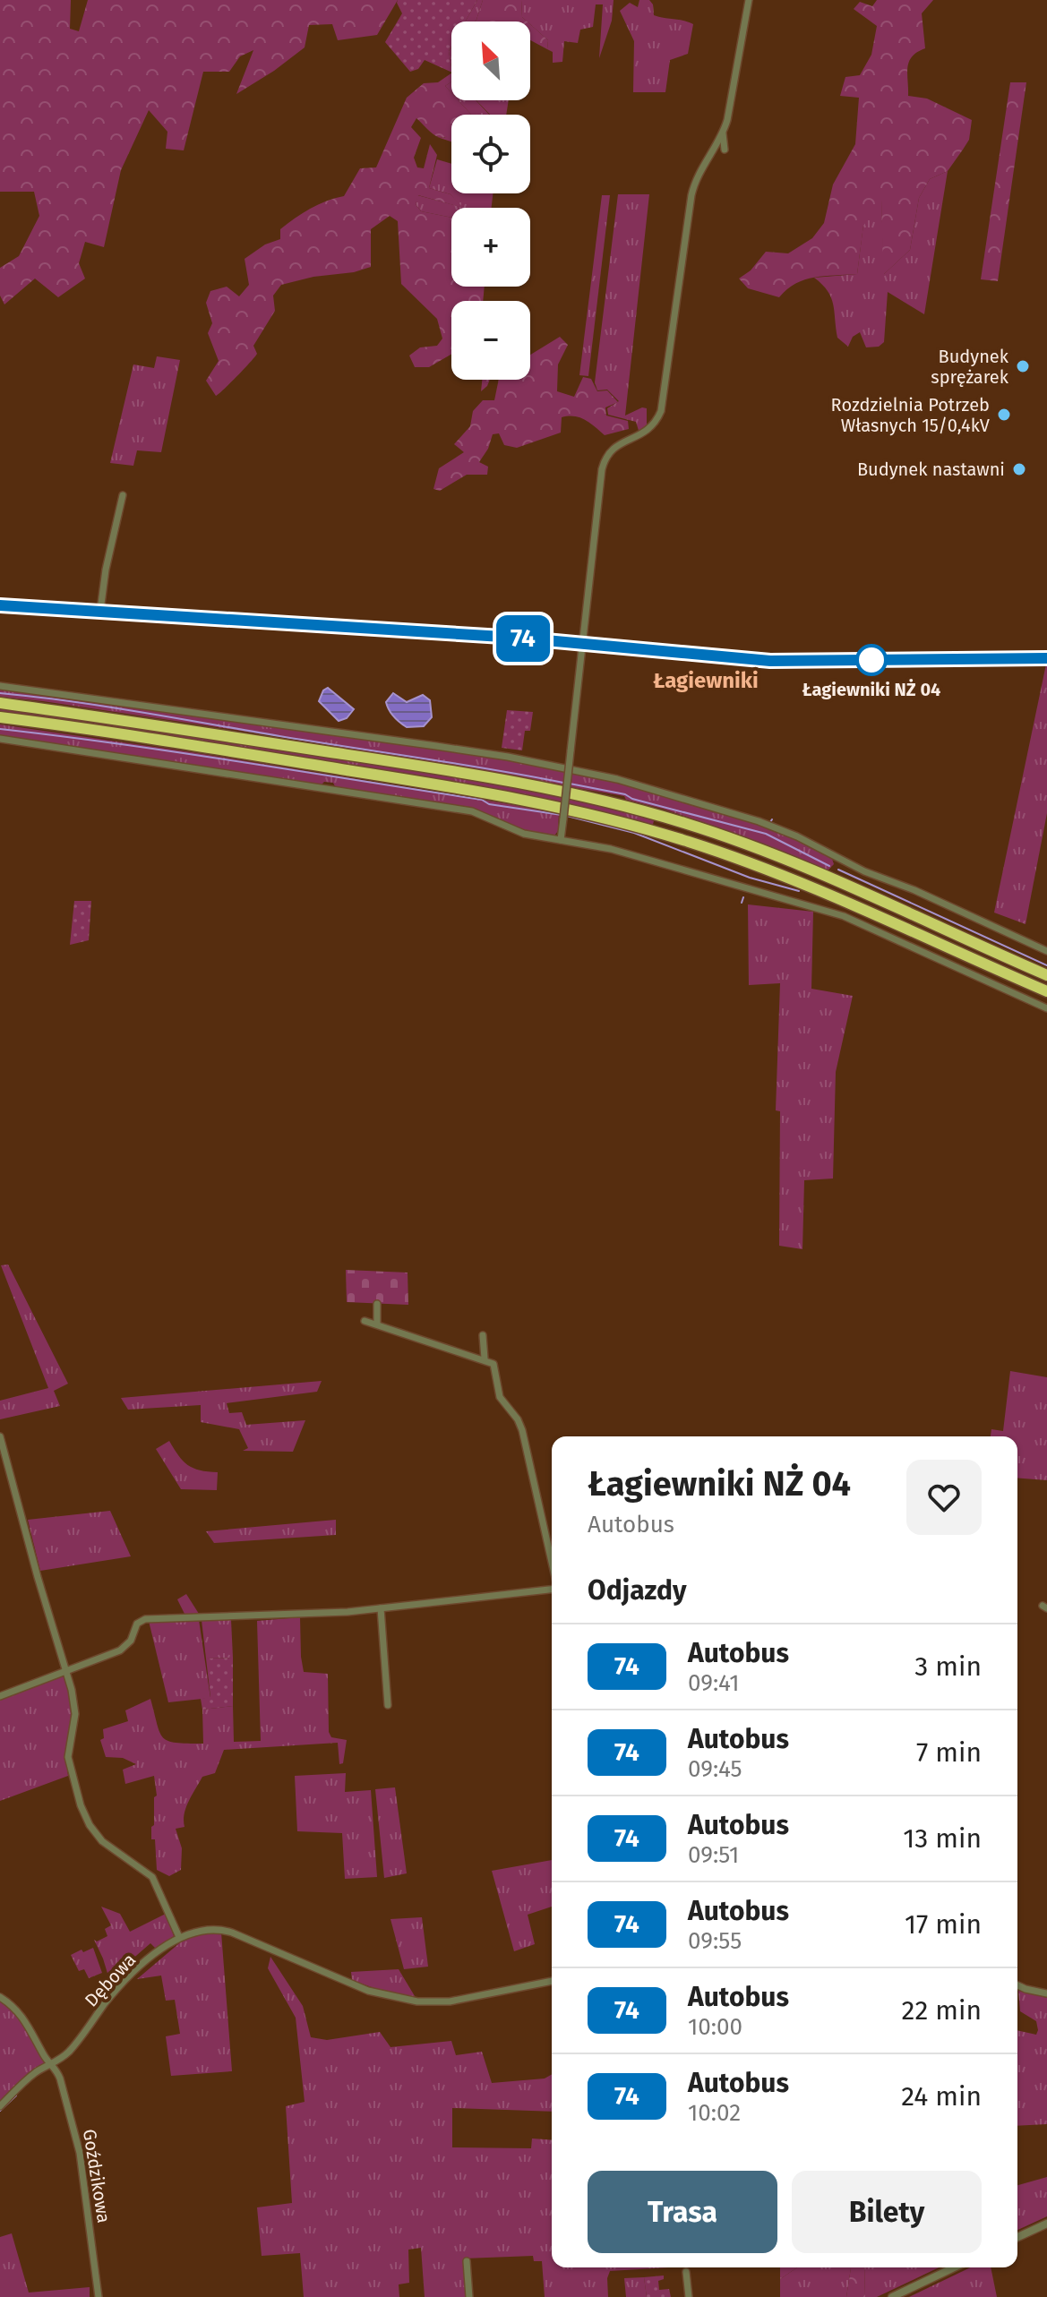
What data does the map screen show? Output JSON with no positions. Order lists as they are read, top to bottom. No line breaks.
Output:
{"streets":{"street":["Dębowa","Goździkowa"]},"crossings":[["Dębowa","Goździkowa"]],"districts":["Łagiewniki"],"places":["Budynek sprężarek","Rozdzielnia Potrzeb Własnych 15/0,4kV","Budynek nastawni","Łagiewniki NŻ 04"],"lines":["bus line 74"],"north":"top left","page":{"on_map":"74","map_buttons":["+","−"],"heading":[["Łagiewniki NŻ 04","Autobus"],"Odjazdy"],"list":[{"mark":"74","name":"Autobus","note":"09:41","value":"3 min"},{"mark":"74","name":"Autobus","note":"09:45","value":"7 min"},{"mark":"74","name":"Autobus","note":"09:51","value":"13 min"},{"mark":"74","name":"Autobus","note":"09:55","value":"17 min"},{"mark":"74","name":"Autobus","note":"10:00","value":"22 min"},{"mark":"74","name":"Autobus","note":"10:02","value":"24 min"}],"buttons":["Trasa","Bilety"]}}
